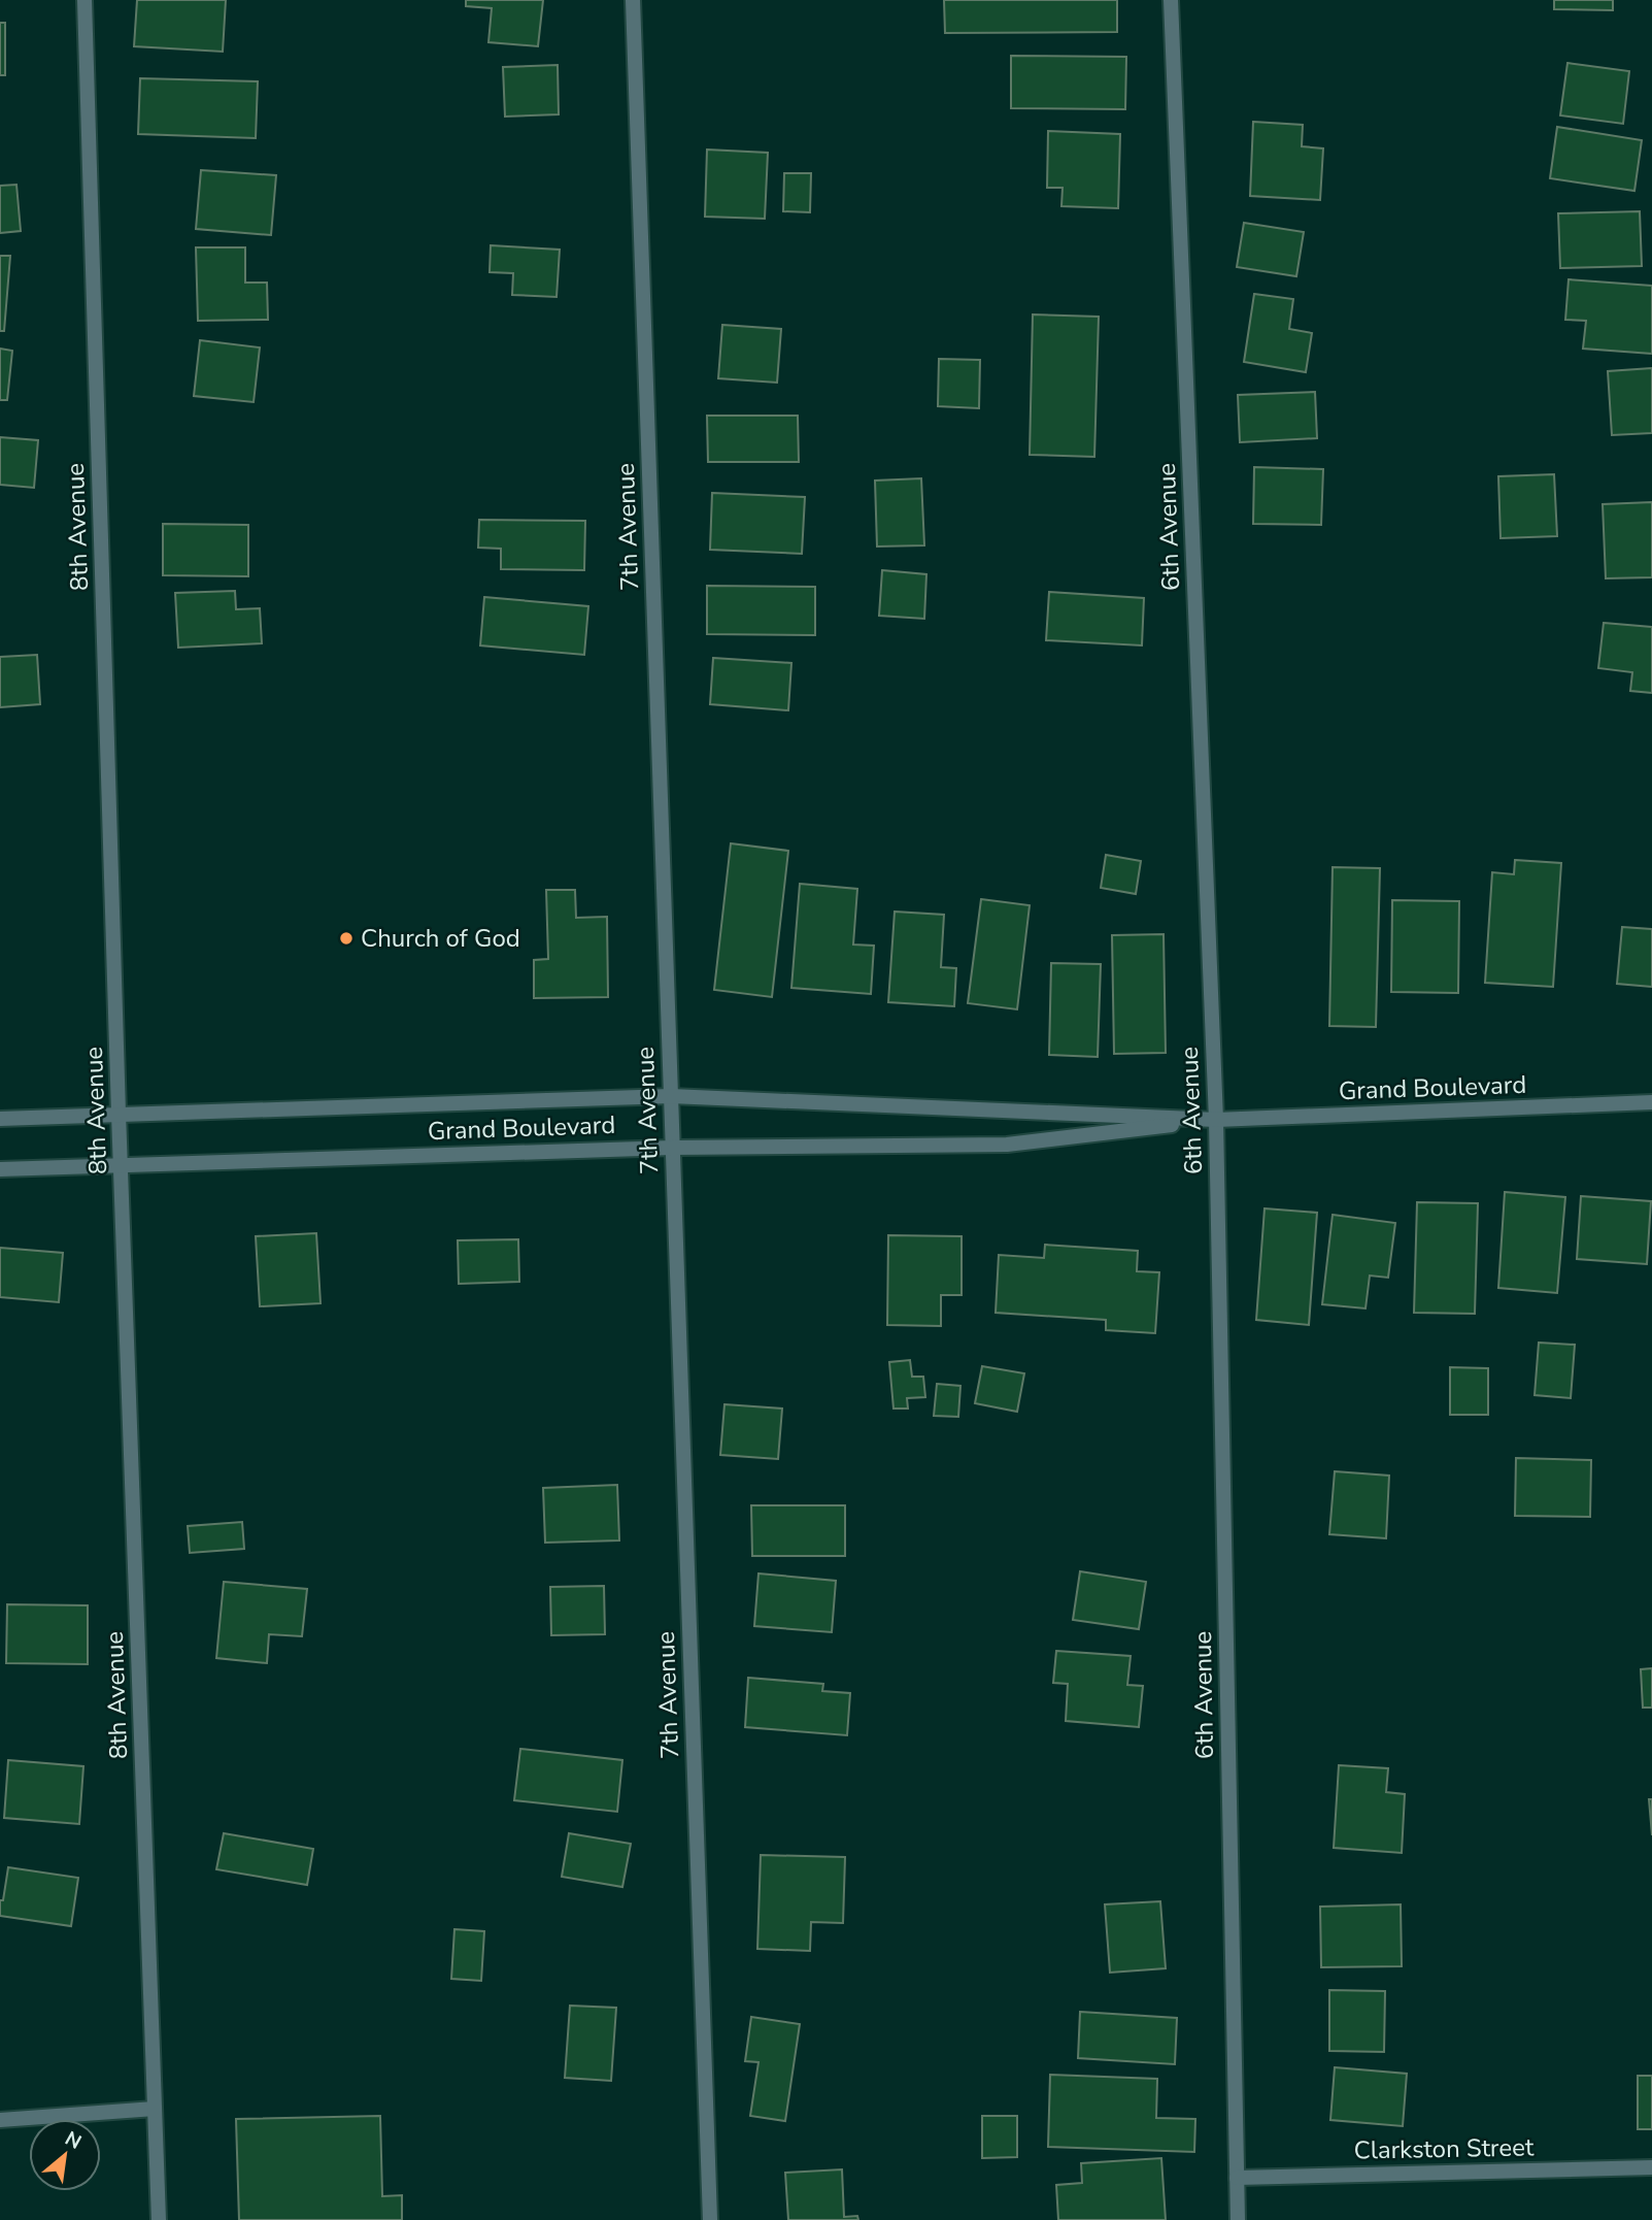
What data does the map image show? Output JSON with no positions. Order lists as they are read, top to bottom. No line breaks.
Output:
{"streets":{"street":["8th Avenue","7th Avenue","6th Avenue","Grand Boulevard","Clarkston Street"]},"crossings":[["8th Avenue","Grand Boulevard"],["7th Avenue","Grand Boulevard"],["6th Avenue","Grand Boulevard"],["6th Avenue","Clarkston Street"]],"places":["Church of God"],"north":"top right"}
